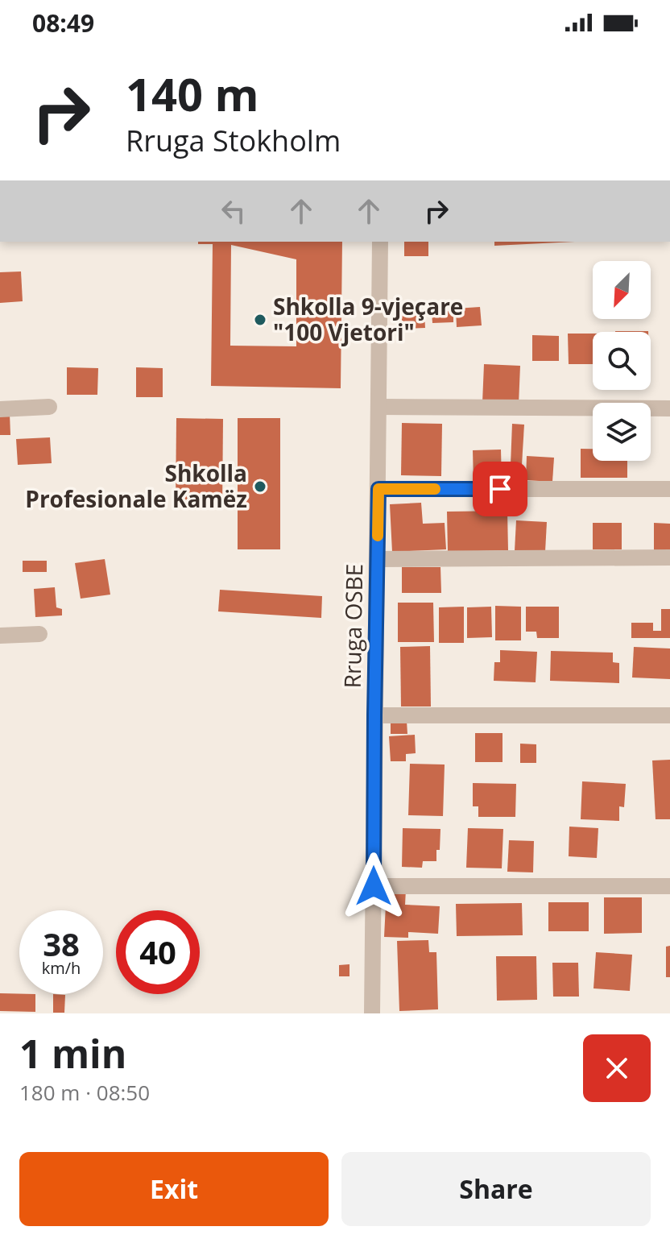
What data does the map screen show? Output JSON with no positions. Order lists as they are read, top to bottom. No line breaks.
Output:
{"streets":{"street":["Rruga OSBE"]},"places":["Shkolla 9-vjeçare \"100 Vjetori\"","Shkolla Profesionale Kamëz"],"north":"bottom left","page":{"status":"08:49","turn":["140 m","Rruga Stokholm"],"speed":"38 km/h","limit":"40","heading":["1 min","180 m · 08:50"],"buttons":["Exit","Share"]}}
